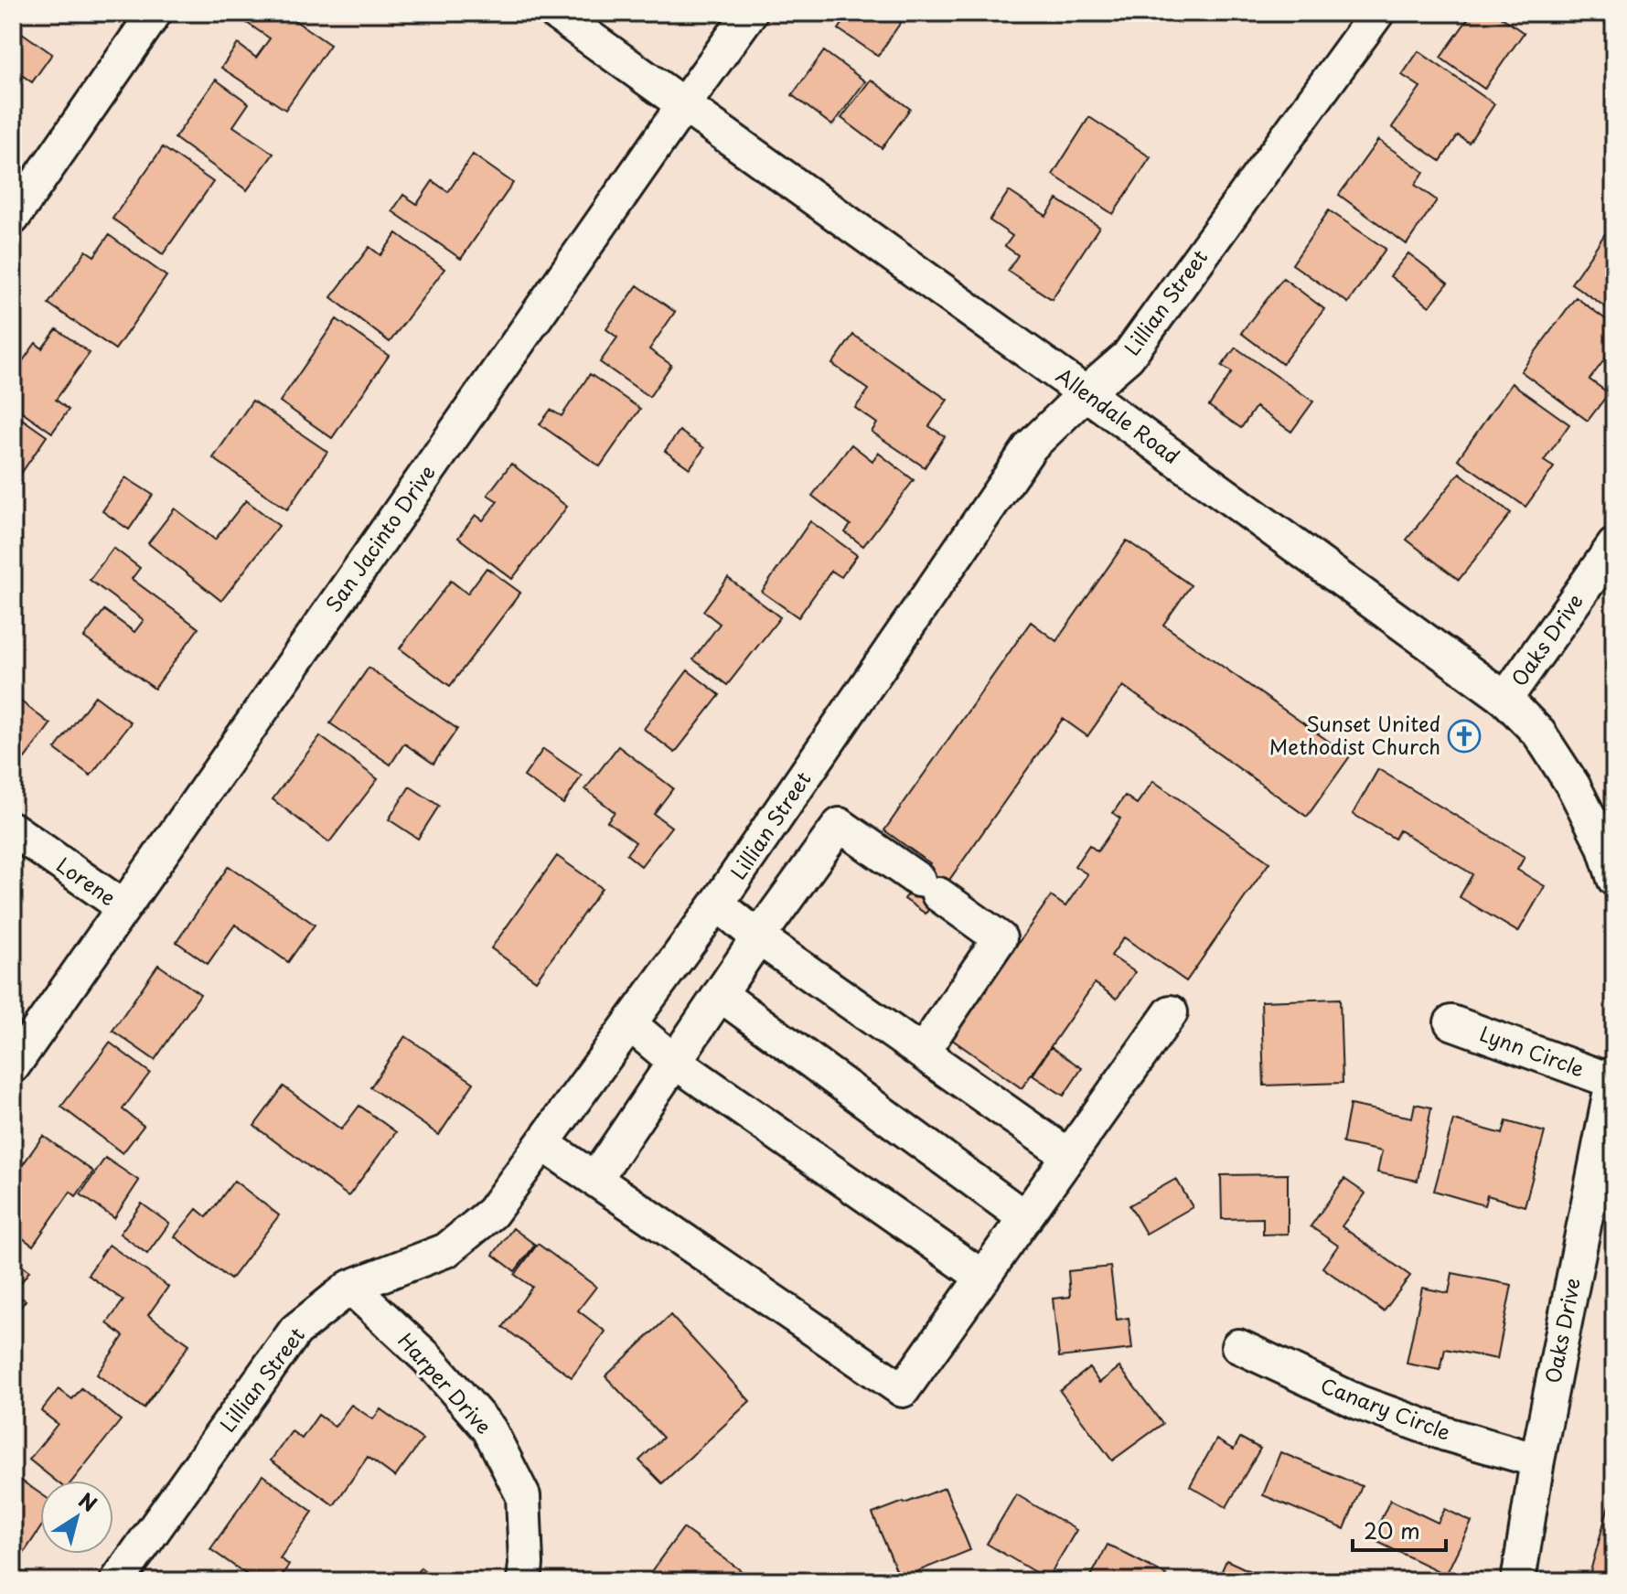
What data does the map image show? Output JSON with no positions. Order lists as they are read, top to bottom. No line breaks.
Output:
{"streets":{"street":["Lillian Street","Allendale Road","San Jacinto Drive","Oaks Drive","Lorene","Lynn Circle","Harper Drive","Canary Circle"]},"crossings":[["Lillian Street","Allendale Road"],["Lillian Street","Harper Drive"],["Allendale Road","San Jacinto Drive"],["Allendale Road","Oaks Drive"],["San Jacinto Drive","Lorene"],["Oaks Drive","Lynn Circle"],["Oaks Drive","Canary Circle"]],"places":{"church":["Sunset United Methodist Church"]},"scale_bar":"20 m","north":"top right"}
